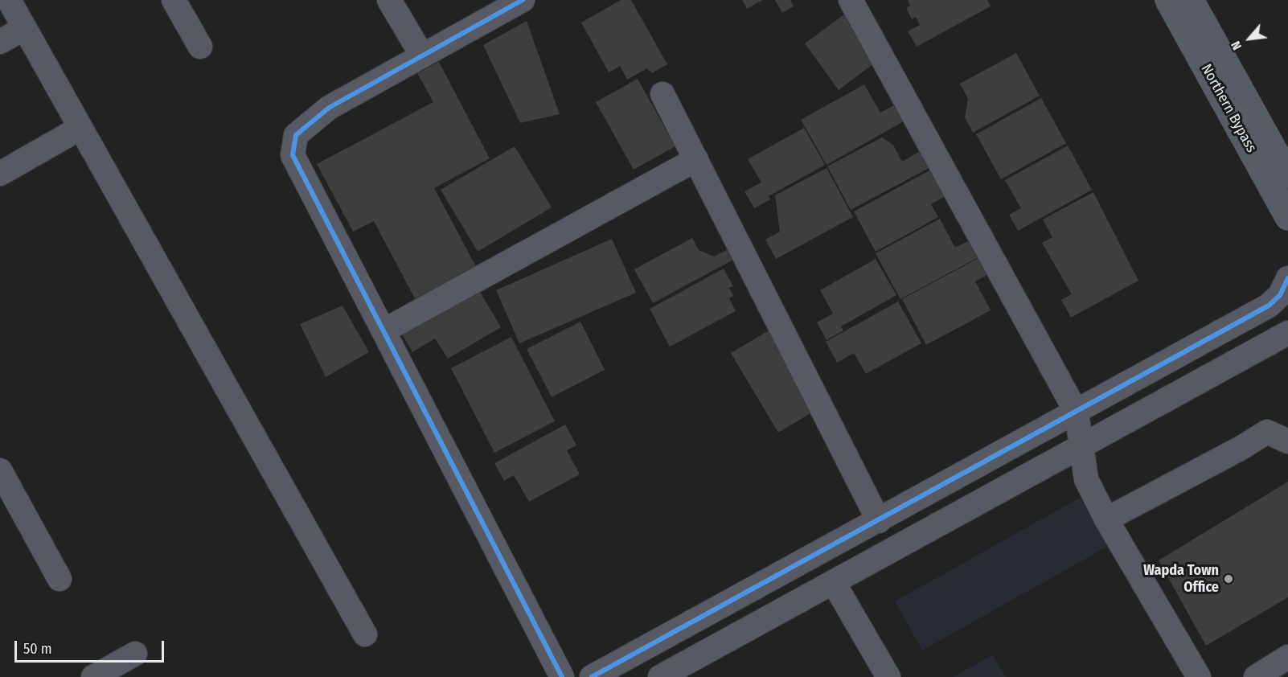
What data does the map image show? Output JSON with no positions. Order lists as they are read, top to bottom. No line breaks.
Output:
{"streets":{"main road":["Northern Bypass"]},"places":["Wapda Town Office"],"scale_bar":"50 m","north":"bottom left"}
